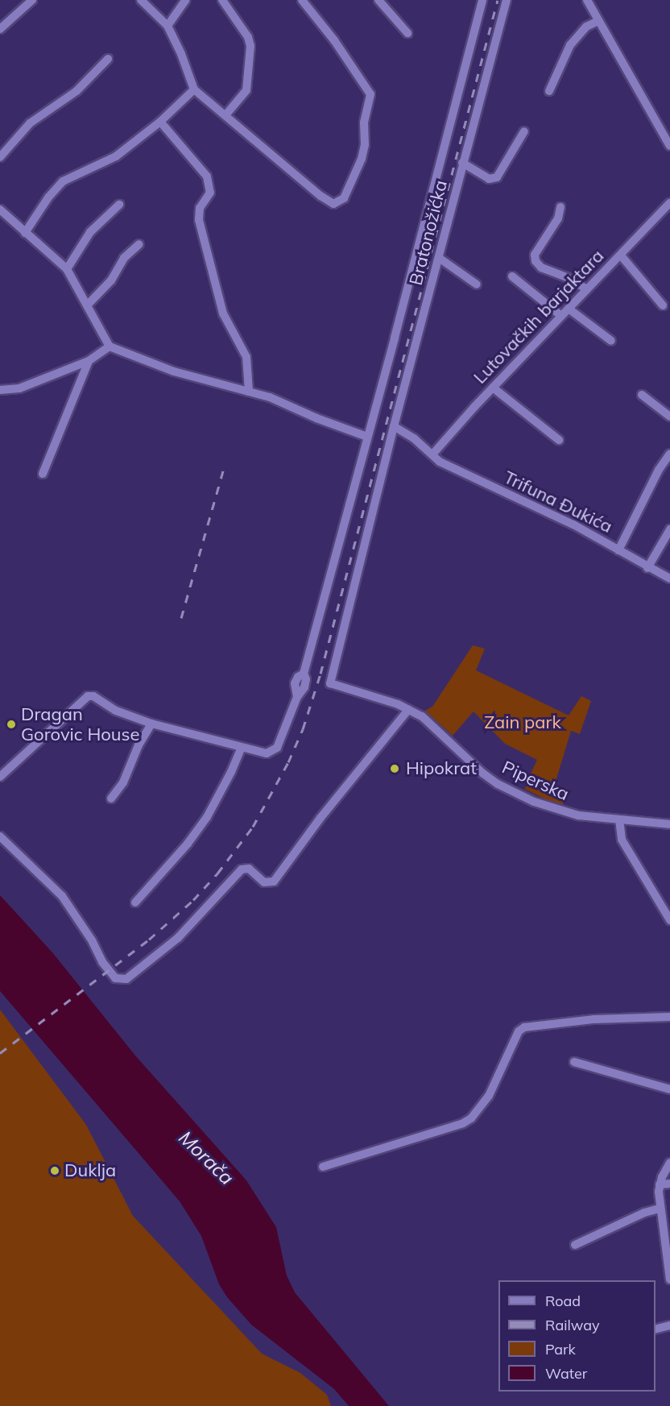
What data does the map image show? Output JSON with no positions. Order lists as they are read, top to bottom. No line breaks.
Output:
{"streets":{"street":["Bratonožićka","Lutovačkih barjaktara","Trifuna Đukića","Piperska"]},"crossings":[["Bratonožićka","Piperska"],["Lutovačkih barjaktara","Trifuna Đukića"]],"water":["Morača"],"parks":["Zain park"],"places":["Dragan Gorovic House","Hipokrat","Duklja"],"legend":["Road","Railway","Park","Water"]}
